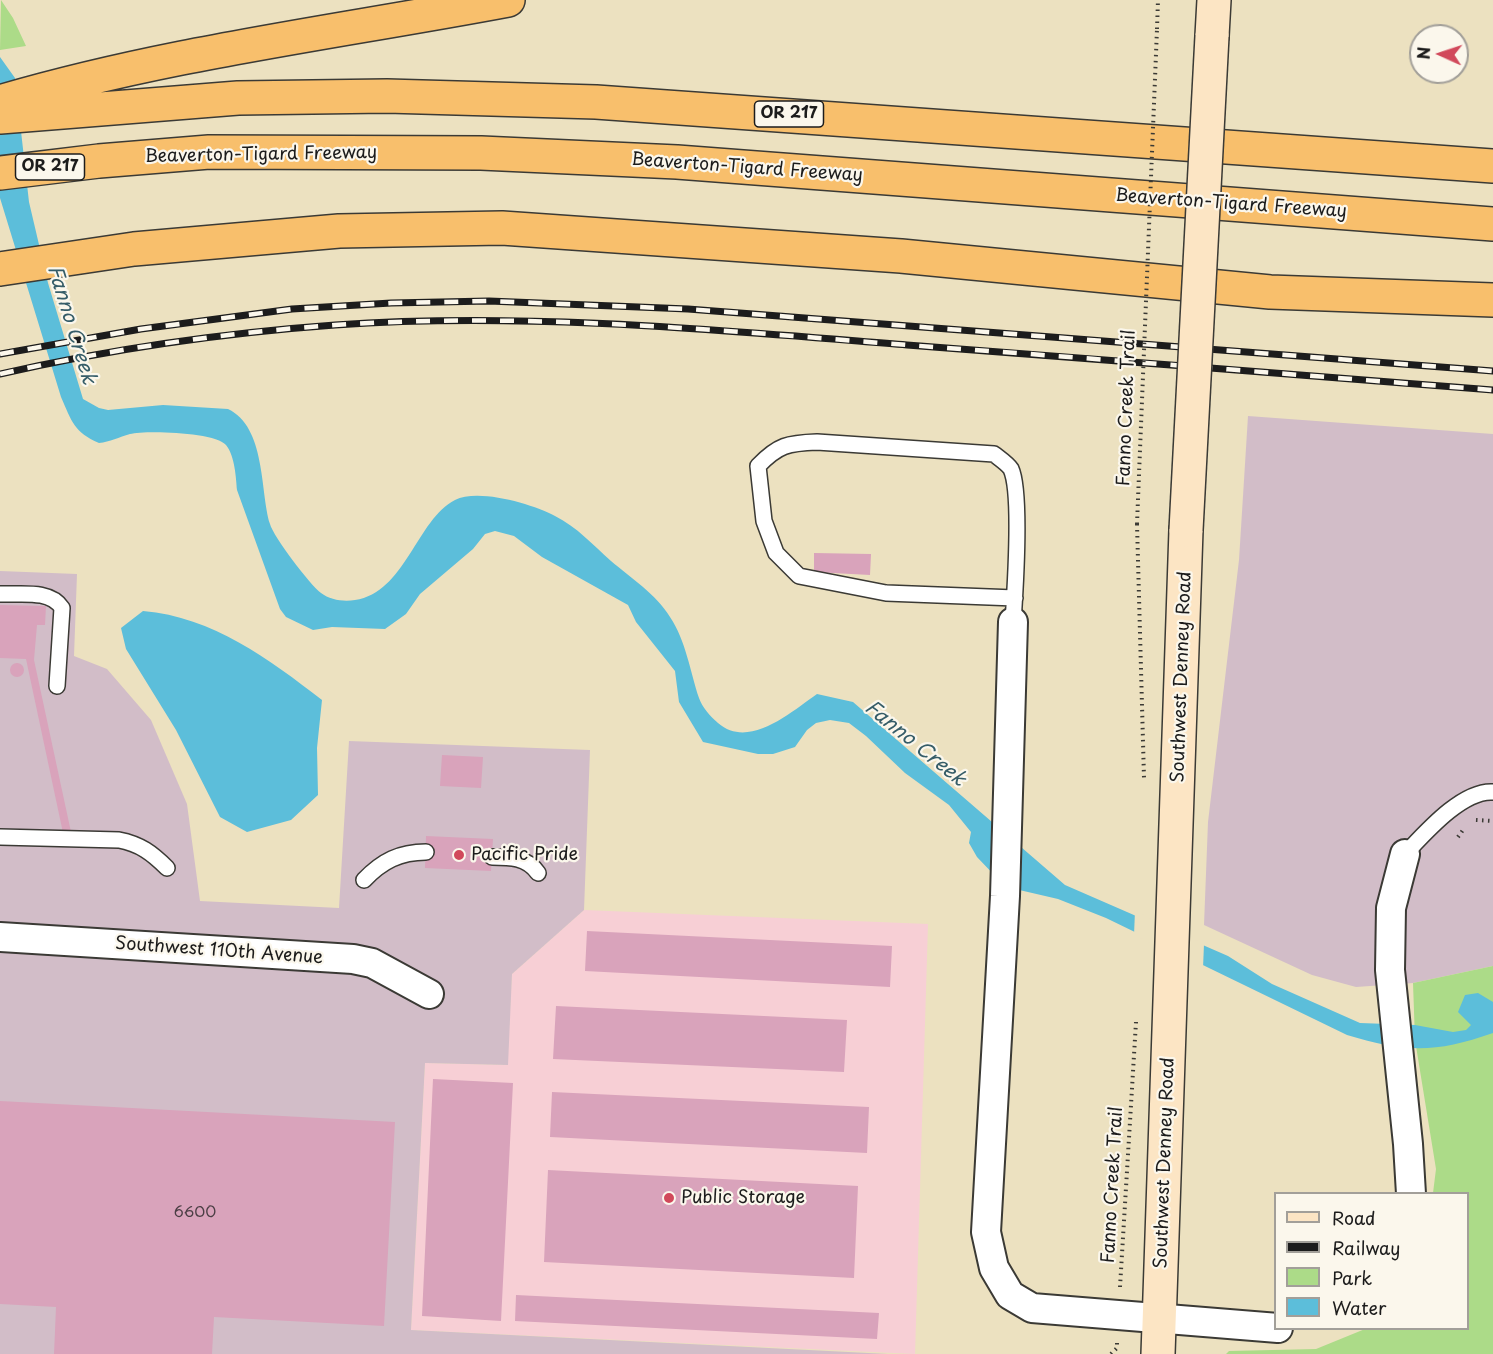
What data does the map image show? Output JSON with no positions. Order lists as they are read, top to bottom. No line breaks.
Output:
{"streets":{"highway":["OR 217","Beaverton-Tigard Freeway"],"street":["Southwest Denney Road","Southwest 110th Avenue"],"path":["Fanno Creek Trail"]},"water":["Fanno Creek"],"places":["Pacific Pride","Public Storage"],"house_numbers":["6600"],"legend":["Road","Railway","Park","Water"],"north":"left"}
